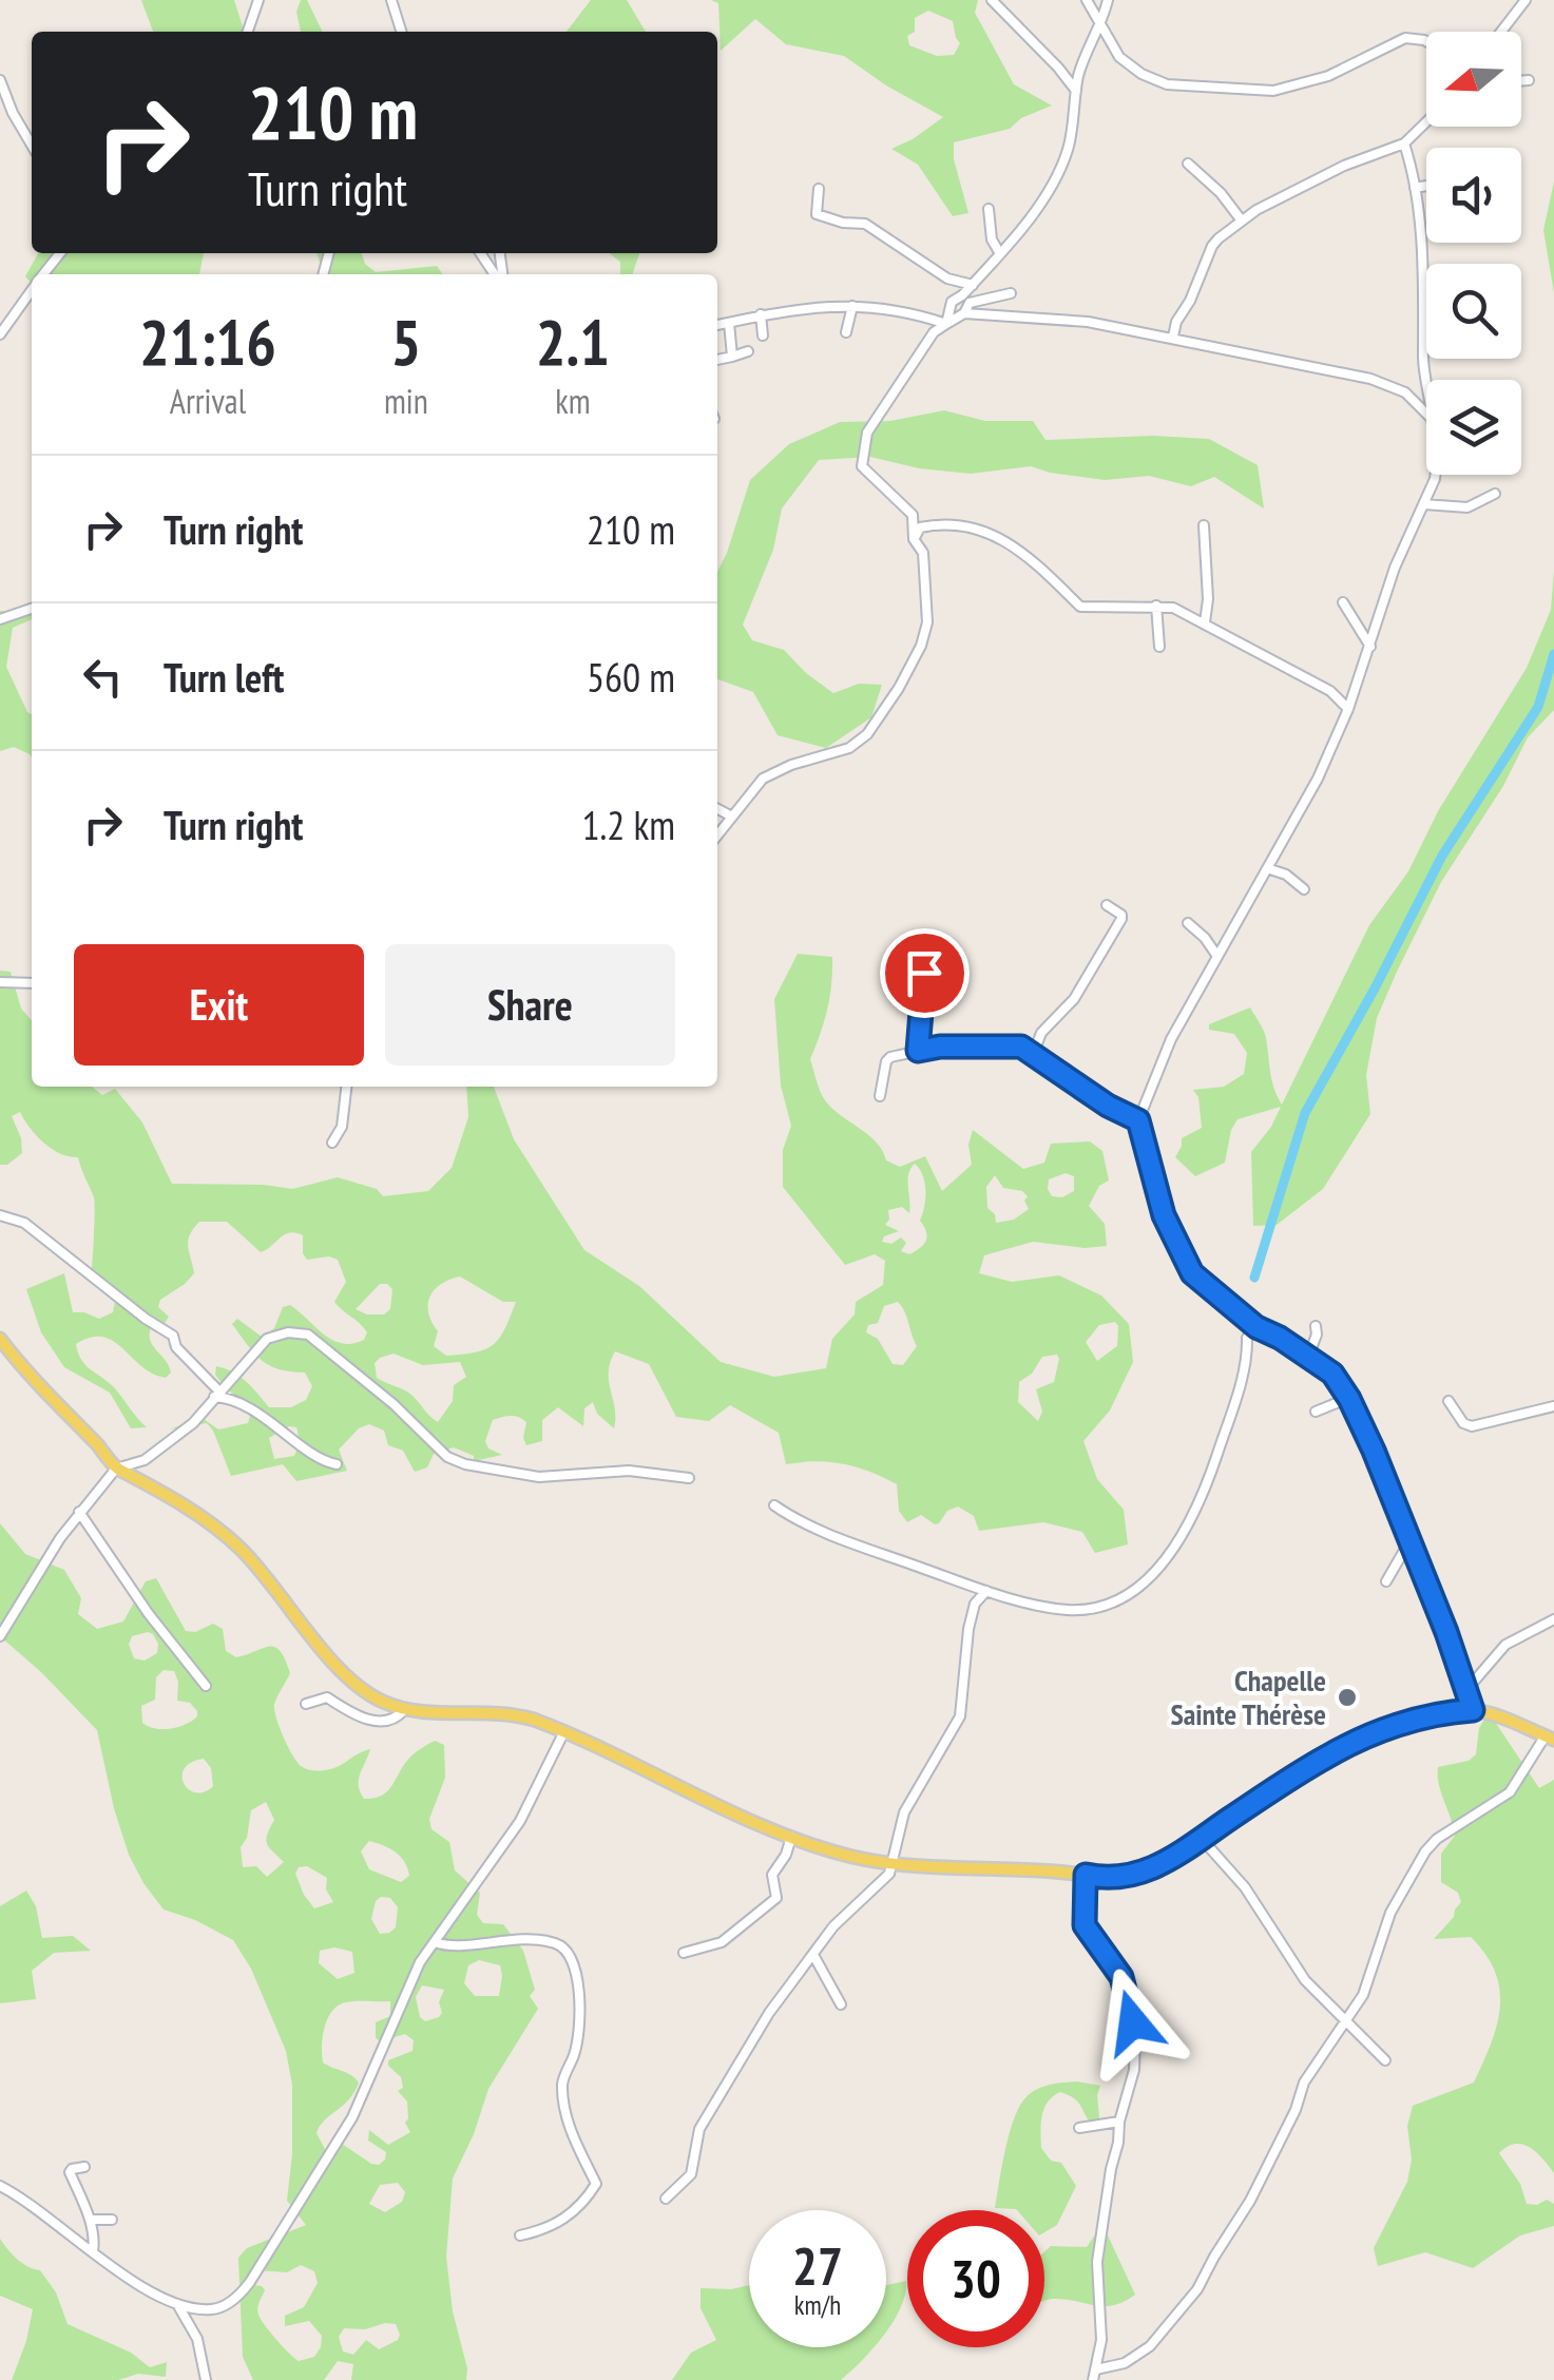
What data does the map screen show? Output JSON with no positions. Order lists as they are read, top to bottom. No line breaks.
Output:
{"places":["Chapelle Sainte Thérèse"],"north":"left","page":{"turn":["210 m","Turn right"],"eta":["21:16","Arrival","5","min","2.1","km"],"list":[{"name":"Turn right","value":"210 m"},{"name":"Turn left","value":"560 m"},{"name":"Turn right","value":"1.2 km"}],"buttons":["Exit","Share"],"speed":"27 km/h","limit":"30"}}
